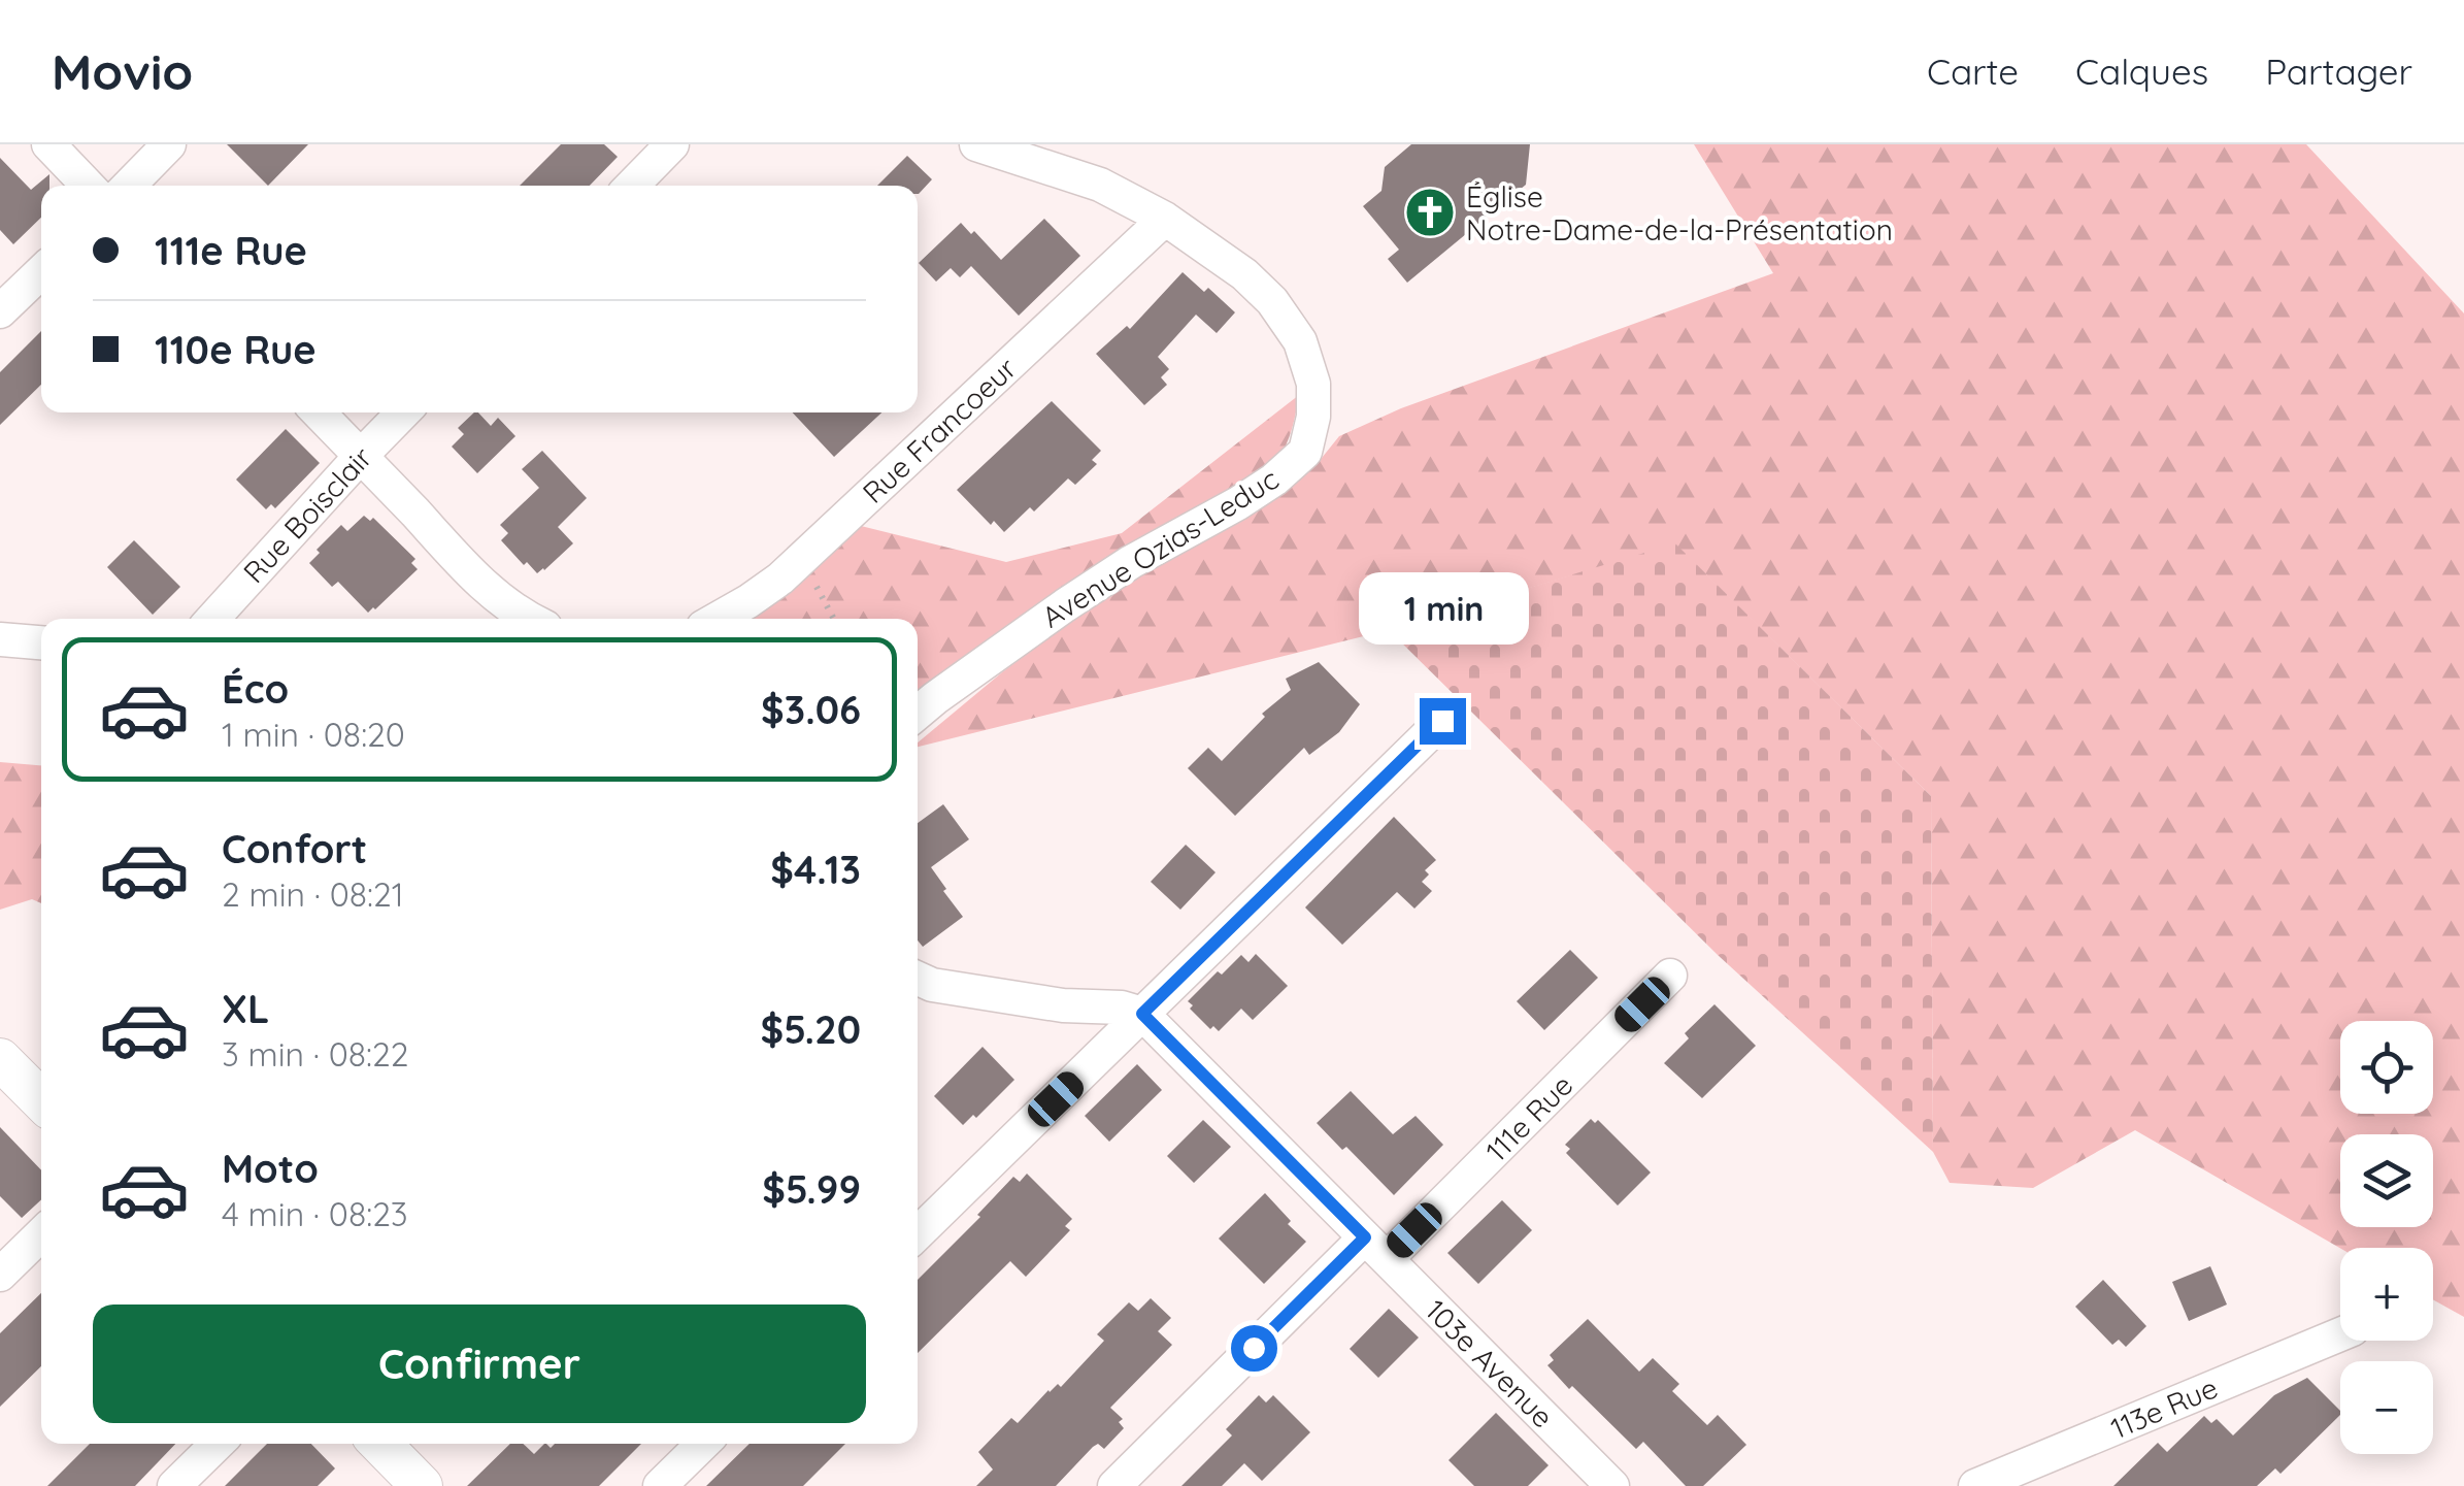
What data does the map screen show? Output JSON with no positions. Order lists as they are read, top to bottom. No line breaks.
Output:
{"streets":{"street":["Rue Francoeur","Rue Boisclair","Avenue Ozias-Leduc","111e Rue","103e Avenue","113e Rue"]},"crossings":[["Rue Francoeur","Avenue Ozias-Leduc"],["111e Rue","103e Avenue"]],"places":{"church":["Église Notre-Dame-de-la-Présentation"]},"page":{"header":"Movio","nav":["Carte","Calques","Partager"],"banner":["111e Rue","110e Rue"],"bubble":"1 min","list":[{"name":"Éco","note":"1 min · 08:20","value":"$3.06"},{"name":"Confort","note":"2 min · 08:21","value":"$4.13"},{"name":"XL","note":"3 min · 08:22","value":"$5.20"},{"name":"Moto","note":"4 min · 08:23","value":"$5.99"}],"map_buttons":["+","−"],"buttons":"Confirmer"}}
